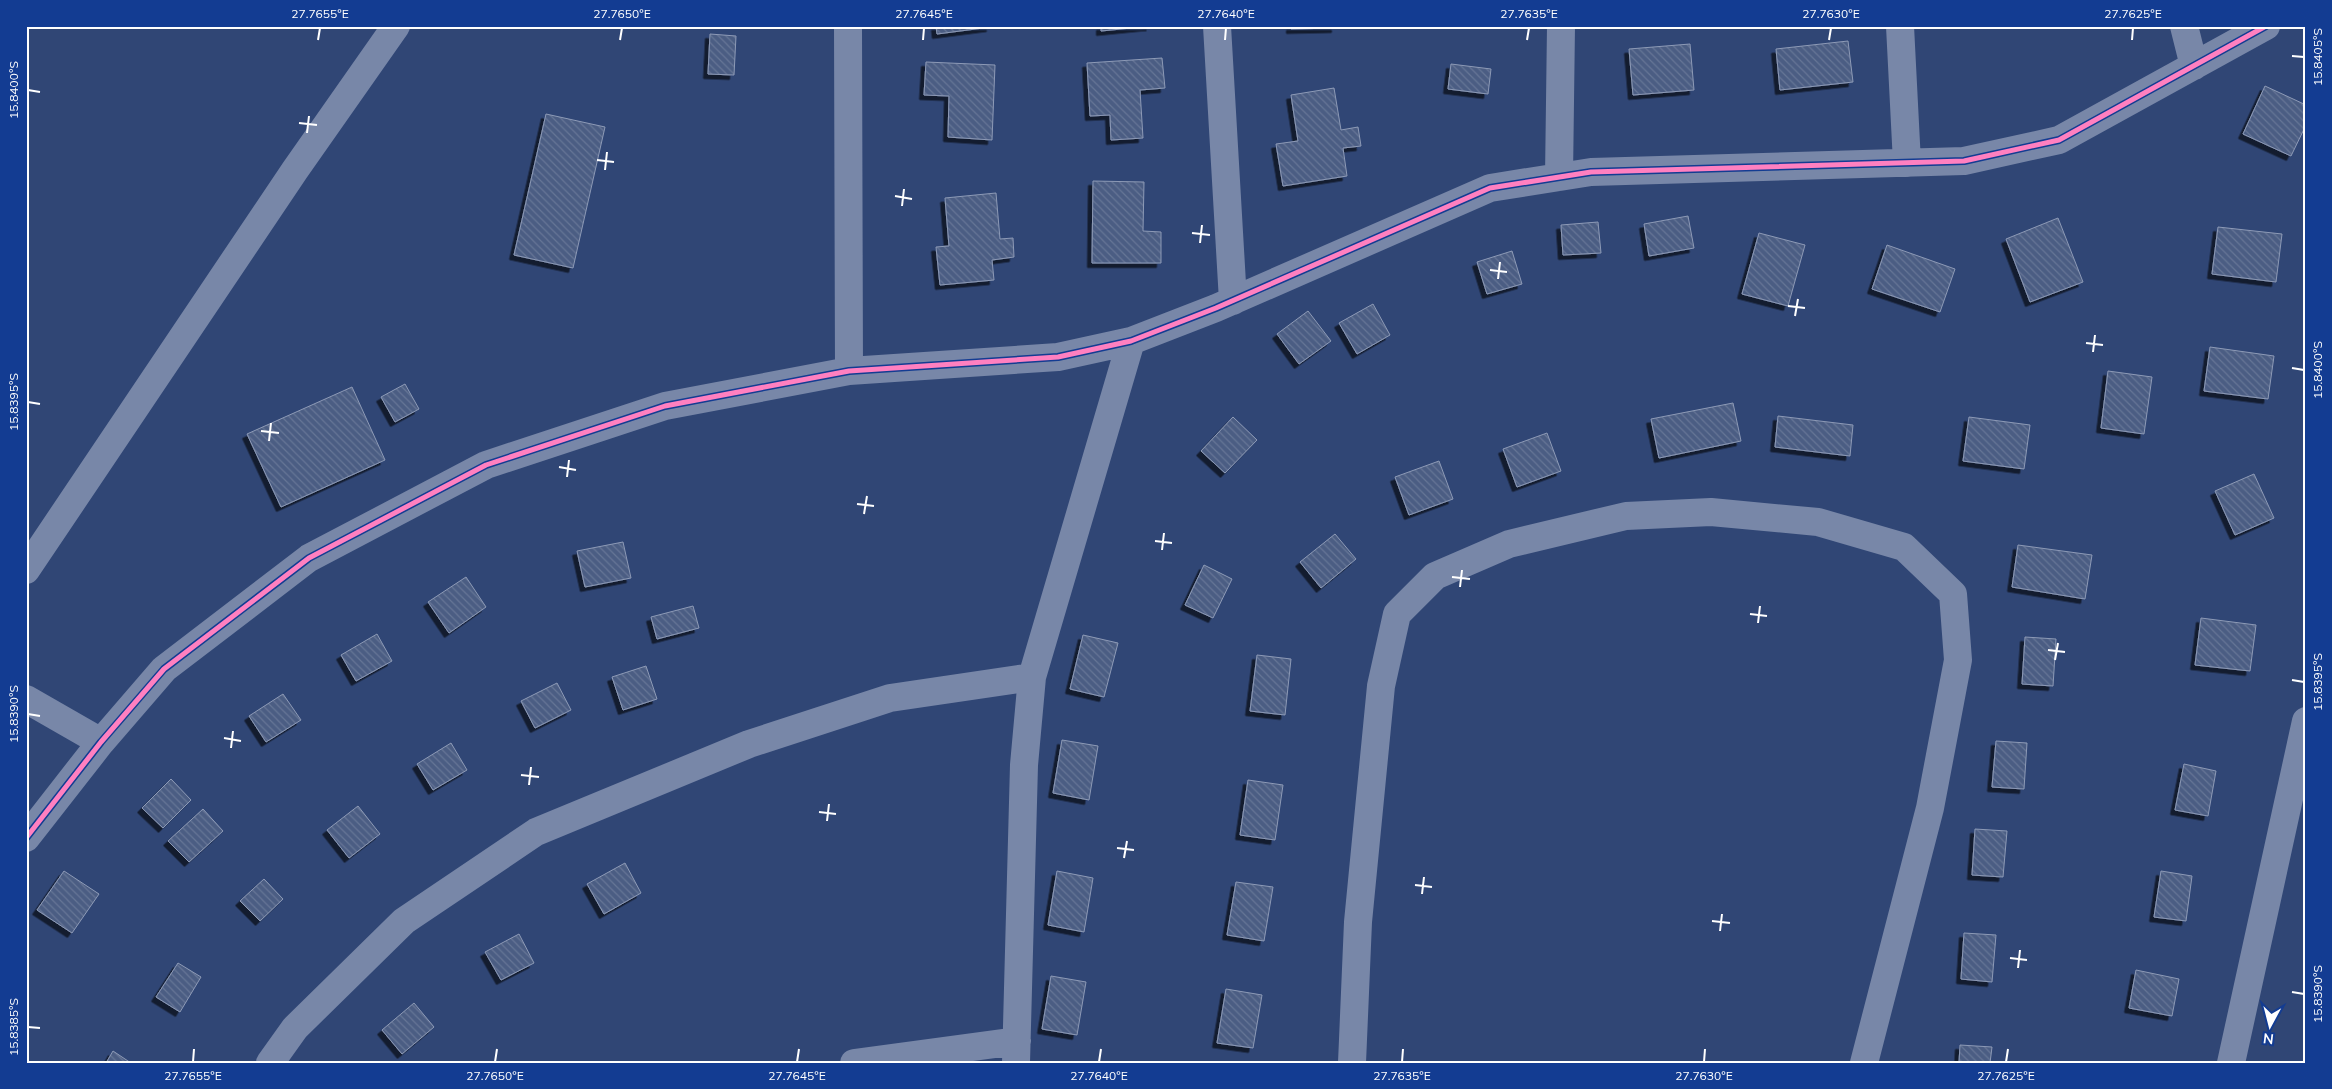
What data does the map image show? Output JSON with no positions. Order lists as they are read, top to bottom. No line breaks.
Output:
{"north":"bottom","coordinates":["27.7655°E","27.7650°E","27.7645°E","27.7640°E","27.7635°E","27.7630°E","27.7625°E","15.8405°S","15.8400°S","15.8395°S","15.8390°S","15.8385°S"]}
